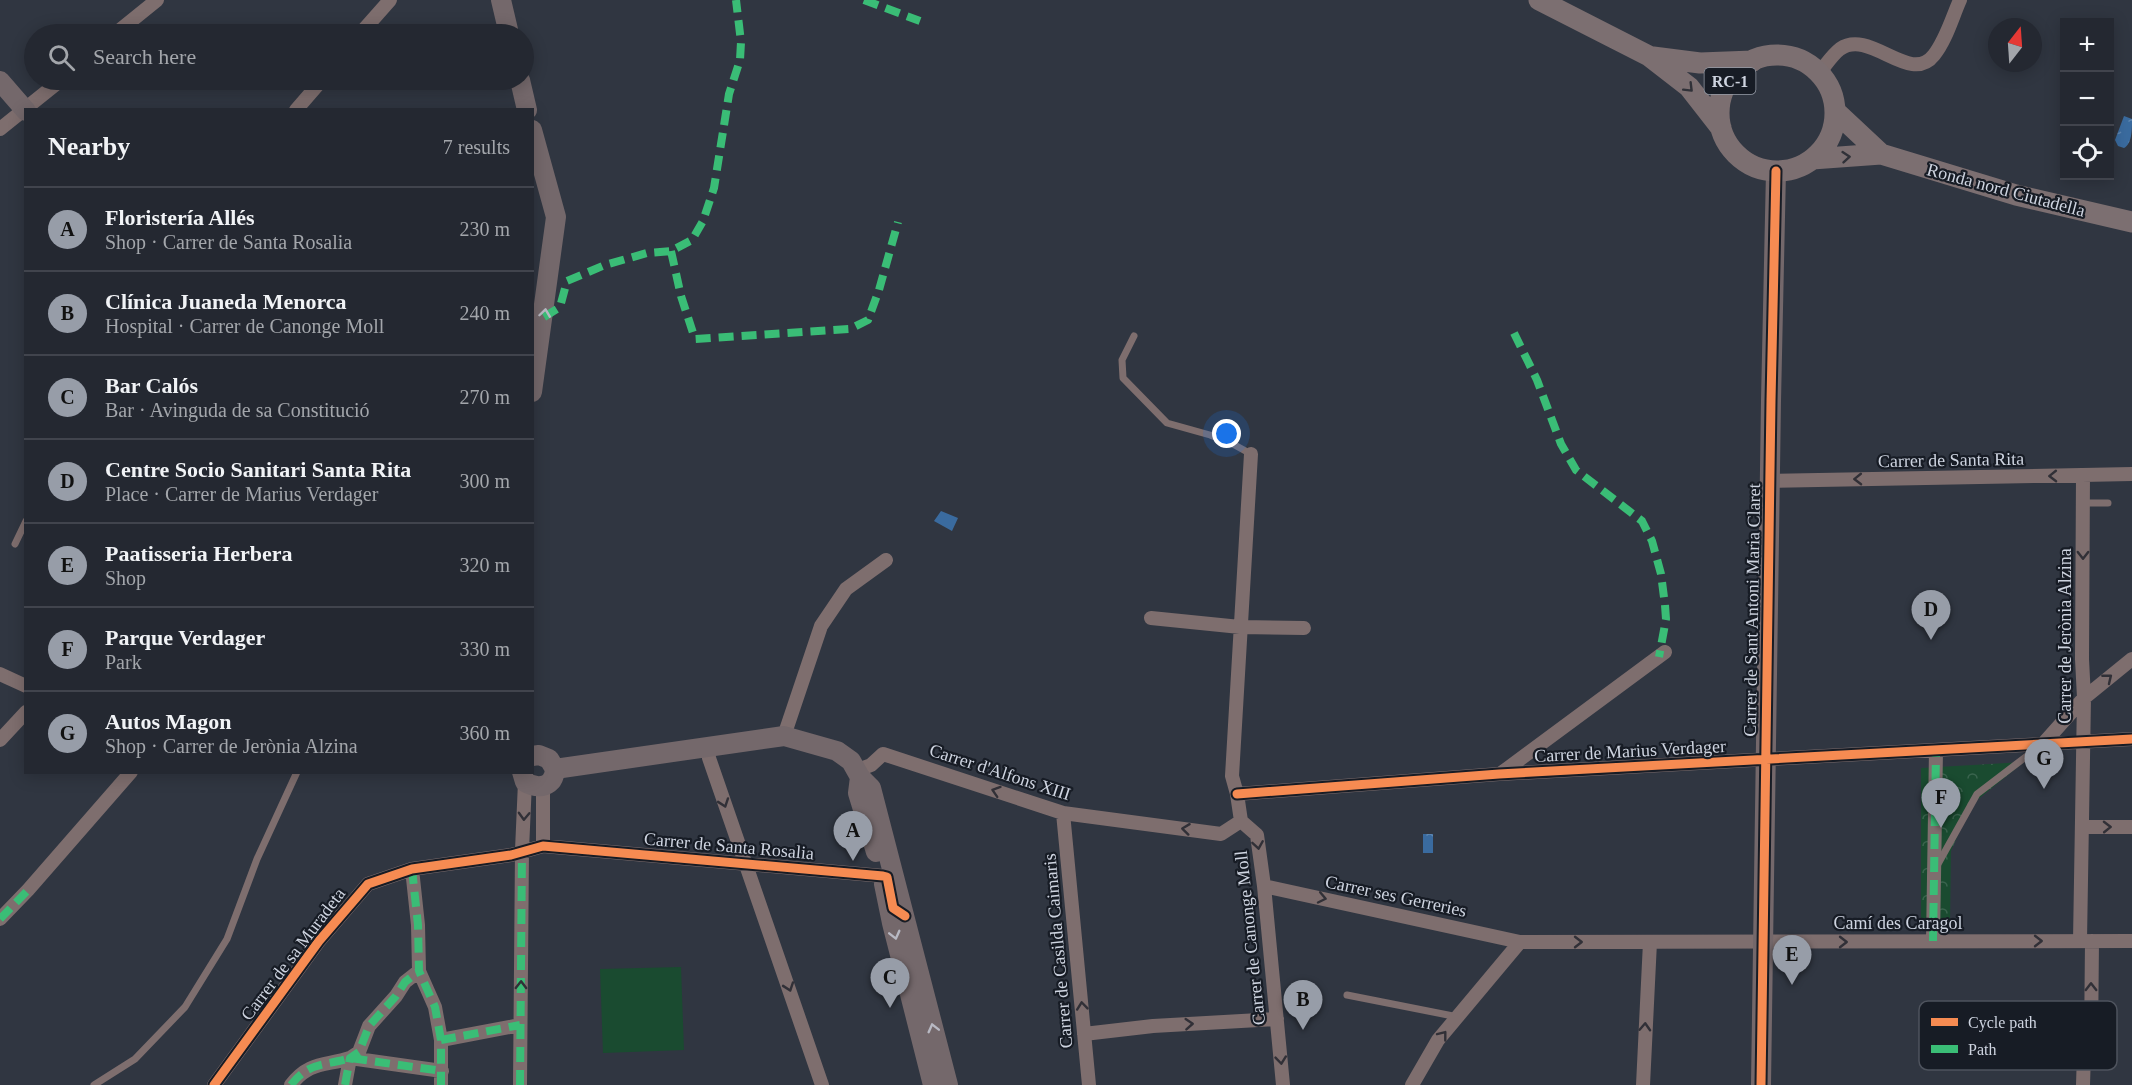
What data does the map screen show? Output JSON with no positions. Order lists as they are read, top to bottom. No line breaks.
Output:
{"streets":{"main road":["RC-1","Ronda nord Ciutadella"],"street":["Carrer de Santa Rita","Carrer de Sant Antoni Maria Claret","Carrer de Jerònia Alzina","Carrer de Marius Verdager","Carrer d'Alfons XIII","Carrer de Santa Rosalia","Carrer ses Gerreries","Camí des Caragol","Carrer de Canonge Moll","Carrer de Casilda Caimaris","Carrer de sa Muradeta"]},"crossings":[["RC-1","Carrer de Sant Antoni Maria Claret"],["Carrer de Santa Rita","Carrer de Sant Antoni Maria Claret"],["Carrer de Santa Rita","Carrer de Jerònia Alzina"],["Carrer de Sant Antoni Maria Claret","Carrer de Marius Verdager"],["Carrer de Sant Antoni Maria Claret","Camí des Caragol"],["Carrer de Jerònia Alzina","Carrer de Marius Verdager"],["Carrer de Jerònia Alzina","Camí des Caragol"],["Carrer de Marius Verdager","Carrer de Canonge Moll"],["Carrer d'Alfons XIII","Carrer de Canonge Moll"],["Carrer d'Alfons XIII","Carrer de Casilda Caimaris"],["Carrer de Santa Rosalia","Carrer de sa Muradeta"],["Carrer ses Gerreries","Camí des Caragol"],["Carrer ses Gerreries","Carrer de Canonge Moll"]],"one_way":["Carrer de Santa Rita","Carrer d'Alfons XIII","Carrer ses Gerreries","Camí des Caragol","Carrer de Casilda Caimaris"],"legend":["Cycle path","Path"],"north":"top","page":{"map_buttons":["+","−"],"search":"Search here","heading":["Nearby","7 results"],"list":[{"mark":"A","name":"Floristería Allés","note":"Shop · Carrer de Santa Rosalia","value":"230 m"},{"mark":"B","name":"Clínica Juaneda Menorca","note":"Hospital · Carrer de Canonge Moll","value":"240 m"},{"mark":"C","name":"Bar Calós","note":"Bar · Avinguda de sa Constitució","value":"270 m"},{"mark":"D","name":"Centre Socio Sanitari Santa Rita","note":"Place · Carrer de Marius Verdager","value":"300 m"},{"mark":"E","name":"Paatisseria Herbera","note":"Shop","value":"320 m"},{"mark":"F","name":"Parque Verdager","note":"Park","value":"330 m"},{"mark":"G","name":"Autos Magon","note":"Shop · Carrer de Jerònia Alzina","value":"360 m"}],"pins":["D","G","F","A","E","C","B"]}}
